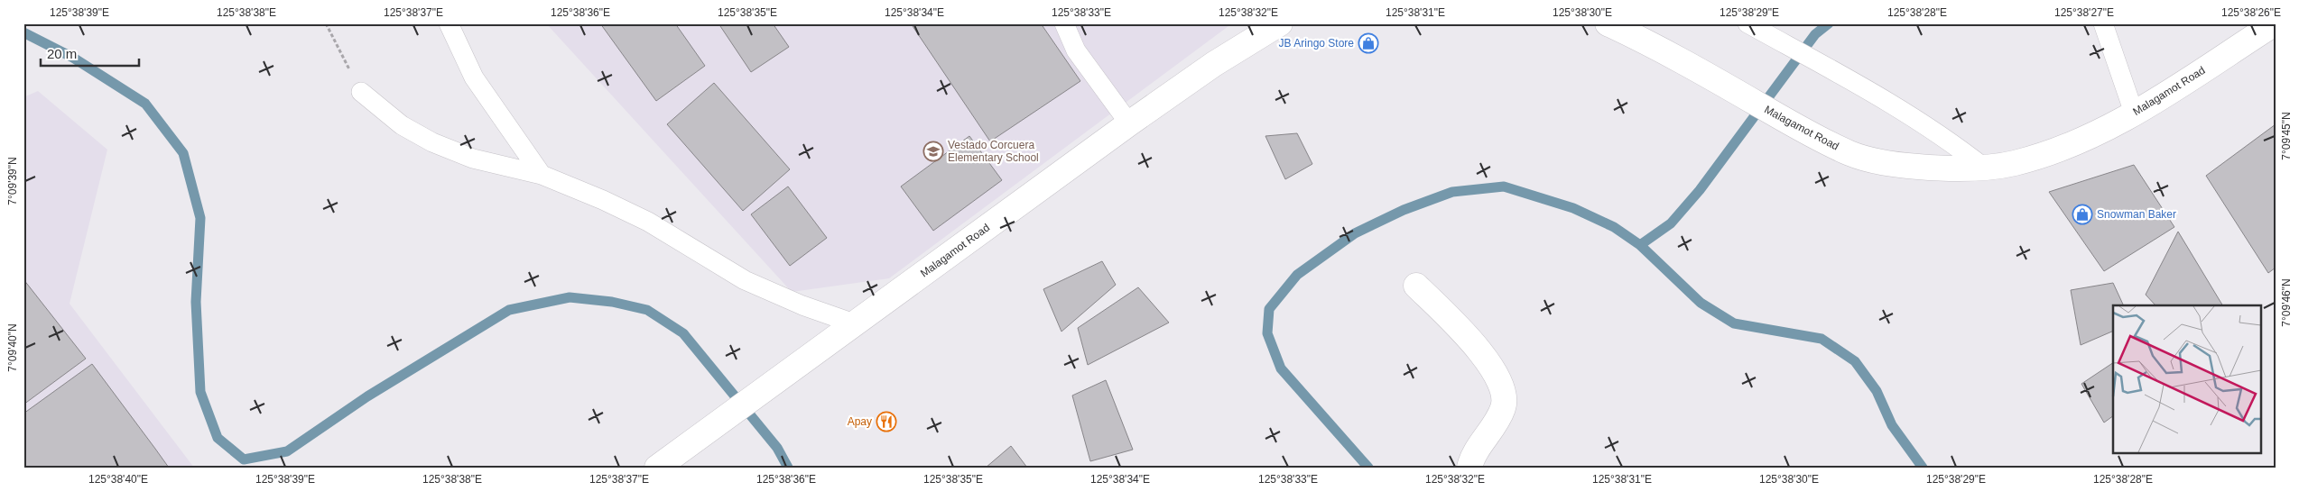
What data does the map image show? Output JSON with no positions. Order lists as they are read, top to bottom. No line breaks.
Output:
{"streets":{"street":["Malagamot Road"]},"places":{"shop":["JB Aringo Store","Snowman Baker"],"school or university":["Vestado Corcuera Elementary School"],"restaurant":["Apay"]},"scale_bar":"20 m","coordinates":["125°38'39\"E","125°38'38\"E","125°38'37\"E","125°38'36\"E","125°38'35\"E","125°38'34\"E","125°38'33\"E","125°38'32\"E","125°38'31\"E","125°38'30\"E","125°38'29\"E","125°38'28\"E","125°38'27\"E","125°38'26\"E","7°09'45\"N","7°09'39\"N","7°09'46\"N","7°09'40\"N","125°38'40\"E"]}
